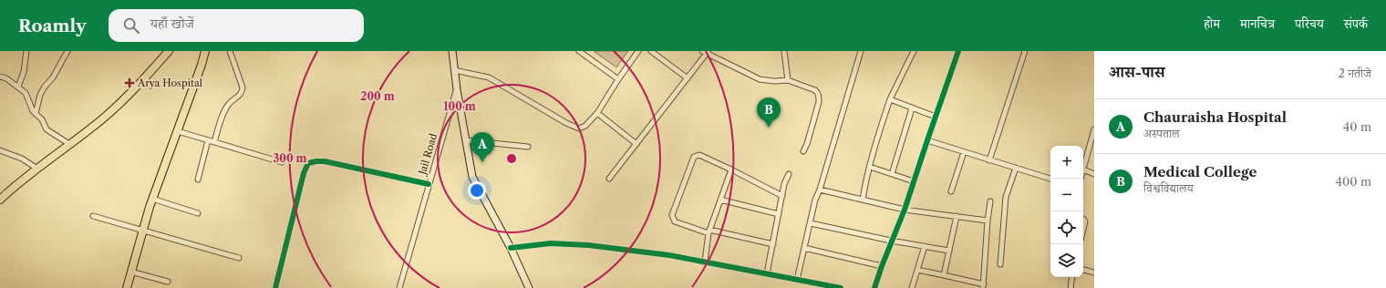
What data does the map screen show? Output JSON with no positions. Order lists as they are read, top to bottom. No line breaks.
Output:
{"streets":{"street":["Jail Road"]},"places":{"health":["Arya Hospital"]},"page":{"header":"Roamly","search":"यहाँ खोजें","nav":["होम","मानचित्र","परिचय","संपर्क"],"heading":["आस-पास","2 नतीजे"],"pins":["B","A"],"list":[{"mark":"A","name":"Chauraisha Hospital","note":"अस्पताल","value":"40 m"},{"mark":"B","name":"Medical College","note":"विश्वविद्यालय","value":"400 m"}],"map_buttons":["+","−"]},"rings":["200 m","100 m","300 m"]}
